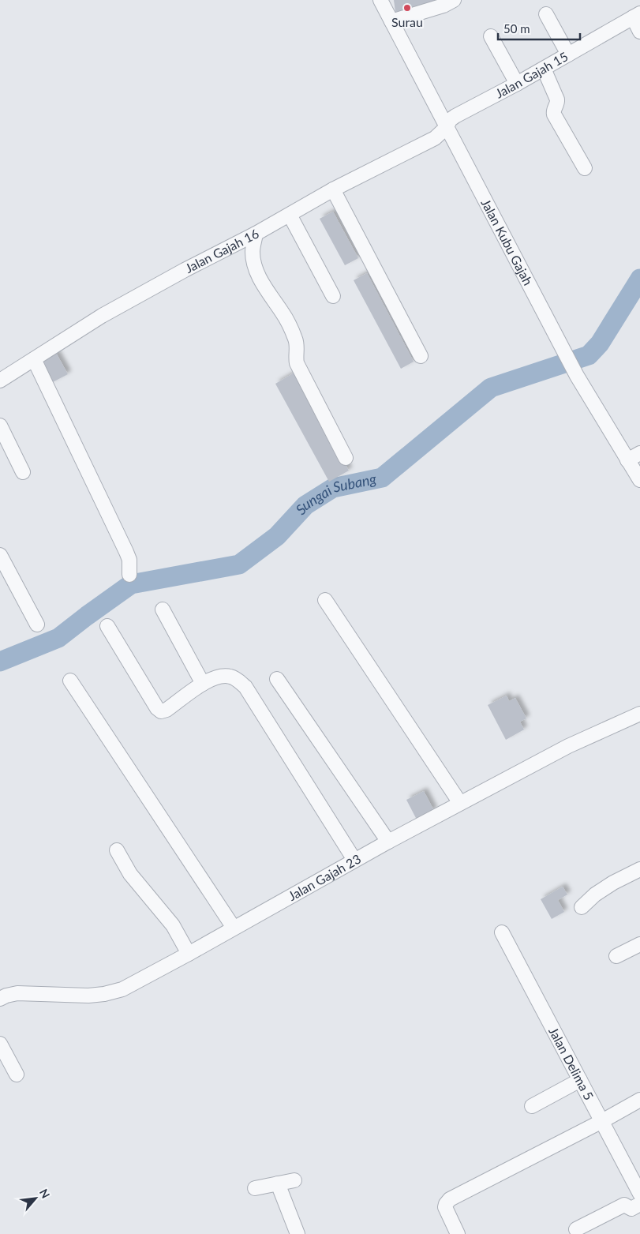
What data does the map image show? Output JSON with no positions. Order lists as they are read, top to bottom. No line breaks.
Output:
{"streets":{"street":["Jalan Gajah 15","Jalan Kubu Gajah","Jalan Gajah 16","Jalan Gajah 23","Jalan Delima 5"]},"crossings":[["Jalan Gajah 15","Jalan Kubu Gajah"],["Jalan Gajah 15","Jalan Gajah 16"],["Jalan Kubu Gajah","Jalan Gajah 16"]],"water":["Sungai Subang"],"places":["Surau"],"scale_bar":"50 m","north":"top right"}
